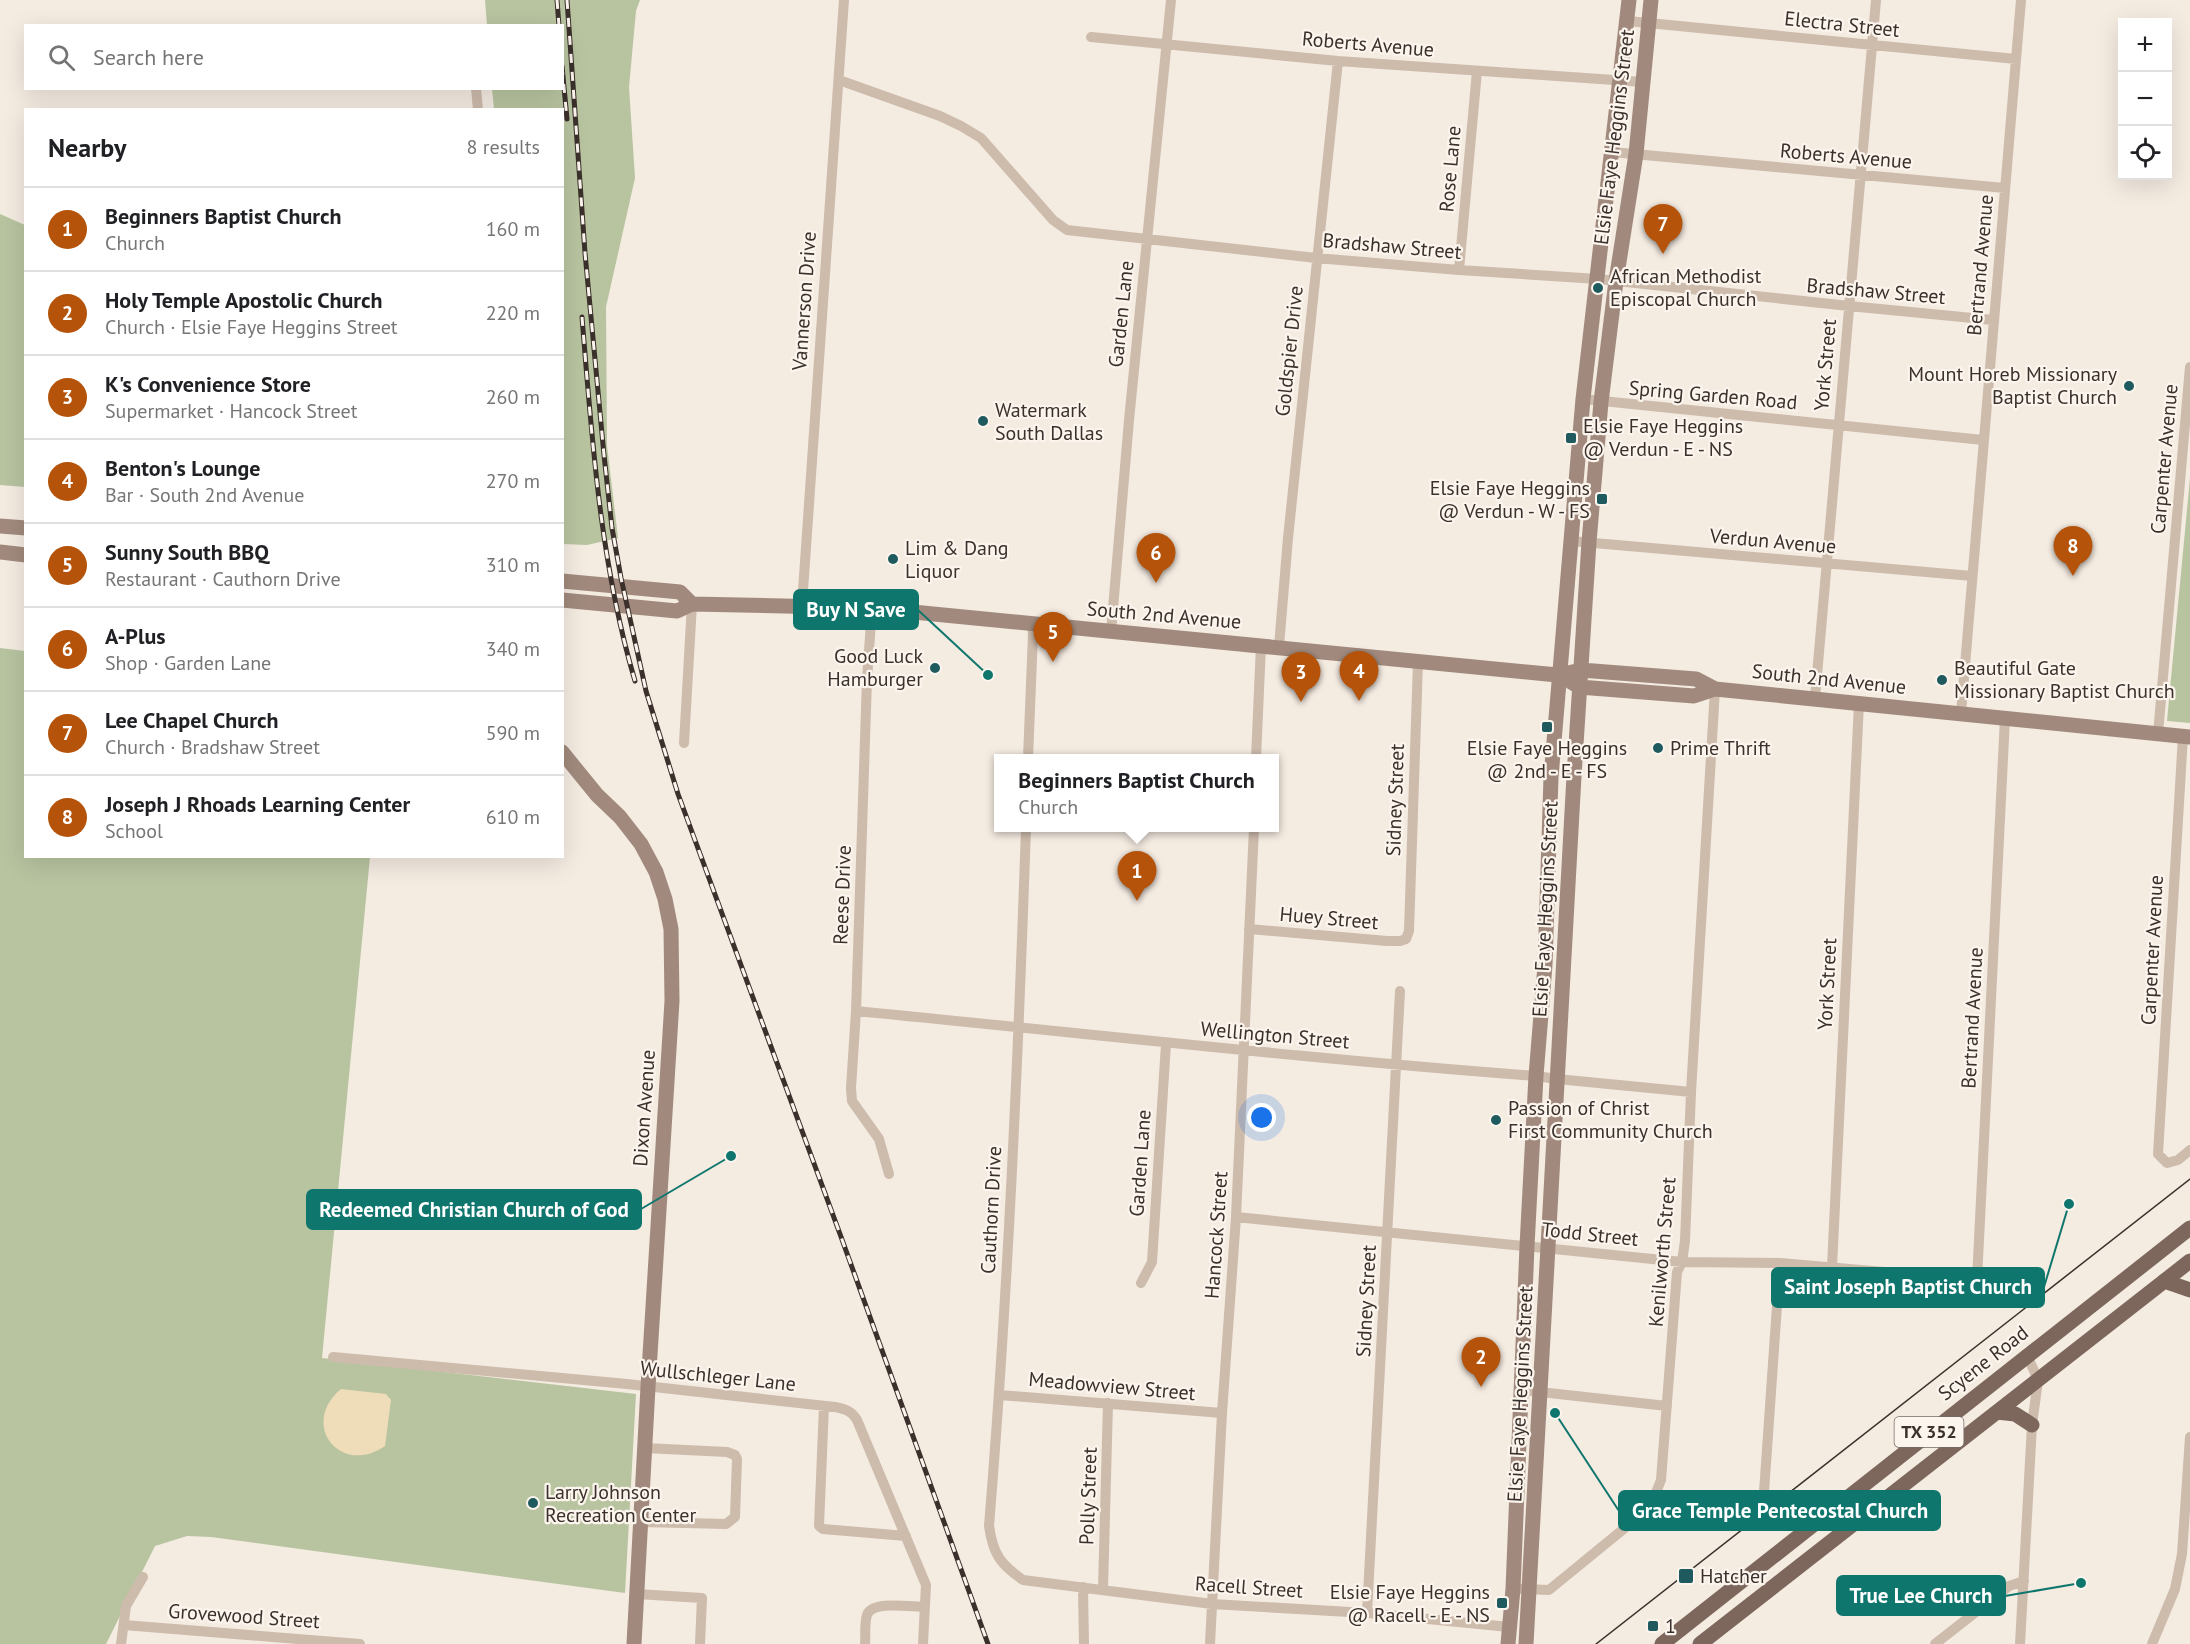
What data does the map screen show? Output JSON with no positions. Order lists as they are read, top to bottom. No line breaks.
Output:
{"streets":{"main road":["Elsie Faye Heggins Street","South 2nd Avenue","Dixon Avenue","Scyene Road","TX 352"],"street":["Electra Street","Roberts Avenue","Rose Lane","Bradshaw Street","Bertrand Avenue","Vannerson Drive","Garden Lane","Goldspier Drive","York Street","Spring Garden Road","Carpenter Avenue","Verdun Avenue","Sidney Street","Reese Drive","Huey Street","Wellington Street","Cauthorn Drive","Todd Street","Hancock Street","Kenilworth Street","Wullschleger Lane","Meadowview Street","Polly Street","Racell Street","Grovewood Street"]},"crossings":[["Electra Street","Elsie Faye Heggins Street"],["Electra Street","Bertrand Avenue"],["Electra Street","York Street"],["Roberts Avenue","Elsie Faye Heggins Street"],["Roberts Avenue","Rose Lane"],["Roberts Avenue","Bertrand Avenue"],["Roberts Avenue","Garden Lane"],["Roberts Avenue","Goldspier Drive"],["Roberts Avenue","York Street"],["Elsie Faye Heggins Street","Bradshaw Street"],["Elsie Faye Heggins Street","Spring Garden Road"],["Elsie Faye Heggins Street","Verdun Avenue"],["Elsie Faye Heggins Street","South 2nd Avenue"],["Elsie Faye Heggins Street","Wellington Street"],["Elsie Faye Heggins Street","Todd Street"],["Elsie Faye Heggins Street","Kenilworth Street"],["Elsie Faye Heggins Street","Racell Street"],["Rose Lane","Bradshaw Street"],["Bradshaw Street","Bertrand Avenue"],["Bradshaw Street","Vannerson Drive"],["Bradshaw Street","Garden Lane"],["Bradshaw Street","Goldspier Drive"],["Bradshaw Street","York Street"],["Bertrand Avenue","Spring Garden Road"],["Bertrand Avenue","Verdun Avenue"],["Bertrand Avenue","South 2nd Avenue"],["Bertrand Avenue","Todd Street"],["Vannerson Drive","South 2nd Avenue"],["Garden Lane","South 2nd Avenue"],["Garden Lane","Wellington Street"],["Goldspier Drive","South 2nd Avenue"],["York Street","Spring Garden Road"],["York Street","Verdun Avenue"],["York Street","South 2nd Avenue"],["York Street","Todd Street"],["Carpenter Avenue","South 2nd Avenue"],["South 2nd Avenue","Sidney Street"],["South 2nd Avenue","Reese Drive"],["South 2nd Avenue","Kenilworth Street"],["Sidney Street","Huey Street"],["Sidney Street","Wellington Street"],["Sidney Street","Todd Street"],["Sidney Street","Racell Street"],["Reese Drive","Wellington Street"],["Huey Street","Hancock Street"],["Wellington Street","Cauthorn Drive"],["Wellington Street","Hancock Street"],["Wellington Street","Kenilworth Street"],["Dixon Avenue","Wullschleger Lane"],["Cauthorn Drive","Meadowview Street"],["Cauthorn Drive","Racell Street"],["Todd Street","Hancock Street"],["Todd Street","Kenilworth Street"],["Hancock Street","Meadowview Street"],["Hancock Street","Racell Street"],["Meadowview Street","Polly Street"],["Polly Street","Racell Street"]],"places":{"other":["African Methodist Episcopal Church","Mount Horeb Missionary Baptist Church","Watermark South Dallas","Lim & Dang Liquor","Good Luck Hamburger","Buy N Save","Beautiful Gate Missionary Baptist Church","Prime Thrift","Passion of Christ First Community Church","Redeemed Christian Church of God","Saint Joseph Baptist Church","Grace Temple Pentecostal Church","Larry Johnson Recreation Center","True Lee Church"],"transit":["Elsie Faye Heggins @ Verdun - E - NS","Elsie Faye Heggins @ Verdun - W - FS","Elsie Faye Heggins @ 2nd - E - FS","Hatcher","Elsie Faye Heggins @ Racell - E - NS","1"]},"page":{"map_buttons":["+","−"],"search":"Search here","heading":["Nearby","8 results"],"list":[{"mark":"1","name":"Beginners Baptist Church","note":"Church","value":"160 m"},{"mark":"2","name":"Holy Temple Apostolic Church","note":"Church · Elsie Faye Heggins Street","value":"220 m"},{"mark":"3","name":"K's Convenience Store","note":"Supermarket · Hancock Street","value":"260 m"},{"mark":"4","name":"Benton's Lounge","note":"Bar · South 2nd Avenue","value":"270 m"},{"mark":"5","name":"Sunny South BBQ","note":"Restaurant · Cauthorn Drive","value":"310 m"},{"mark":"6","name":"A-Plus","note":"Shop · Garden Lane","value":"340 m"},{"mark":"7","name":"Lee Chapel Church","note":"Church · Bradshaw Street","value":"590 m"},{"mark":"8","name":"Joseph J Rhoads Learning Center","note":"School","value":"610 m"}],"pins":["7","8","6","5","4","3","1","2"],"popup":["Beginners Baptist Church","Church"]}}
